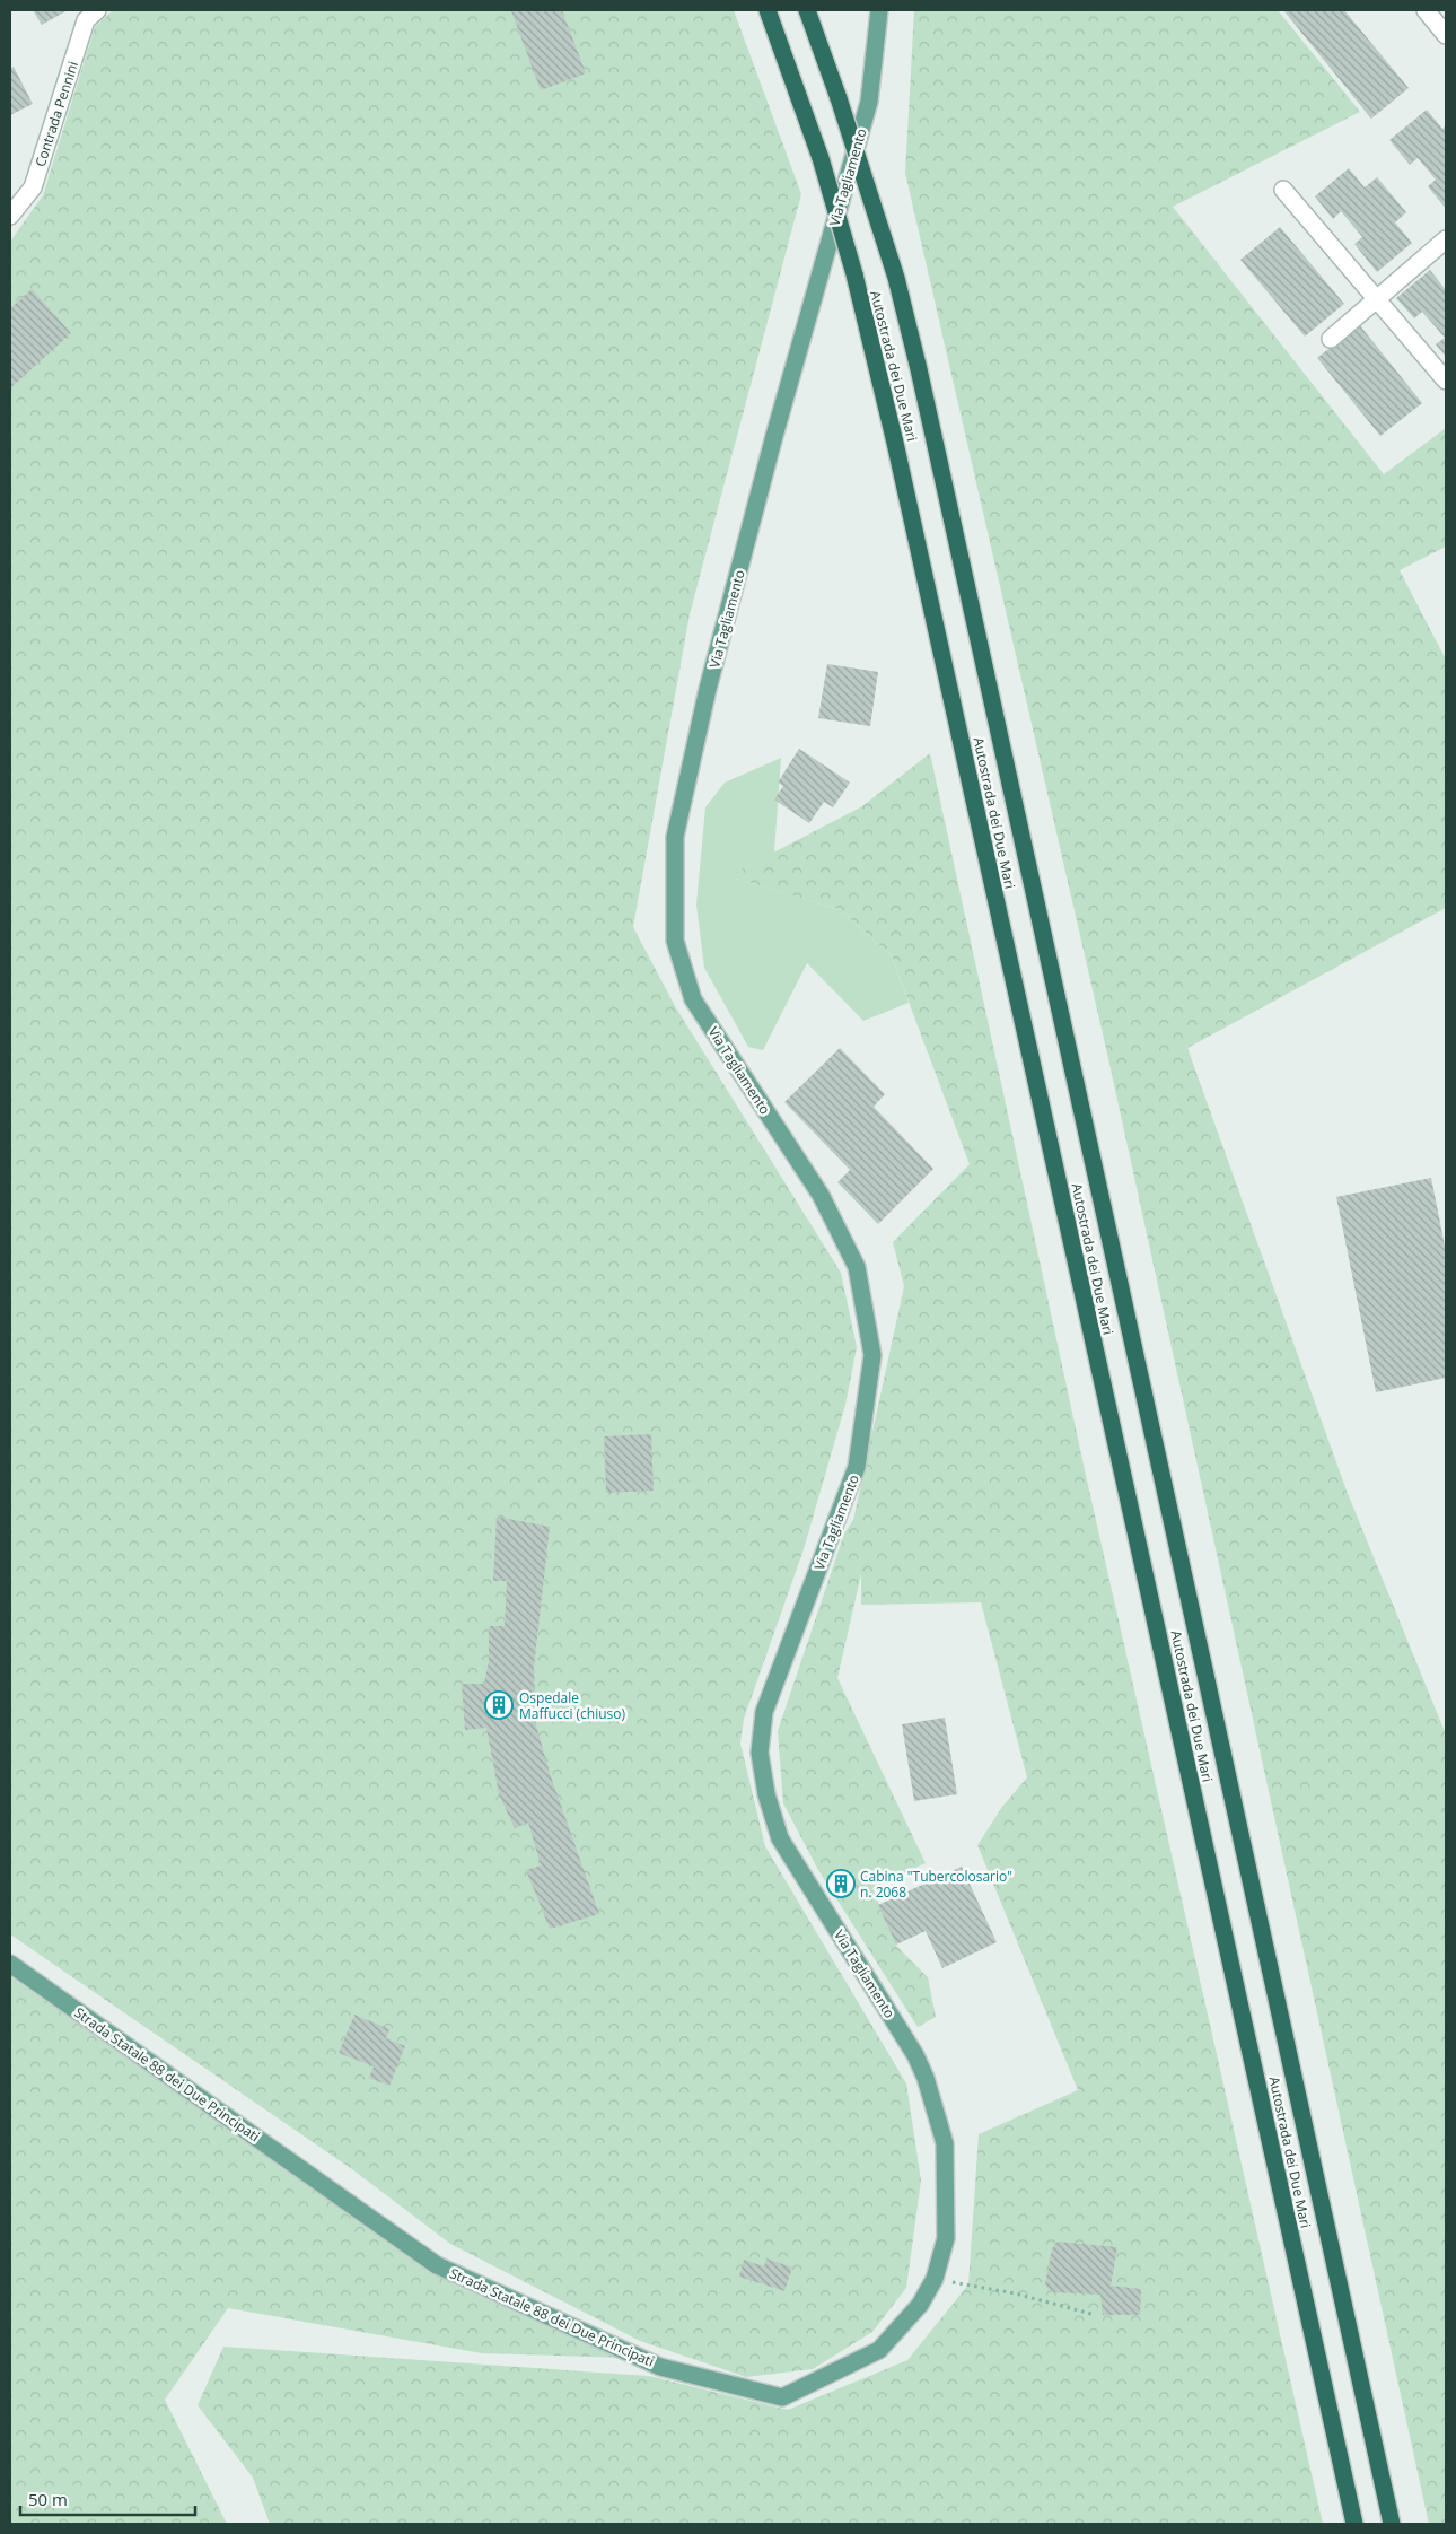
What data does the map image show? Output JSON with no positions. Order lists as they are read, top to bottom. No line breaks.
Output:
{"streets":{"highway":["Autostrada dei Due Mari"],"main road":["Via Tagliamento","Strada Statale 88 dei Due Principati"],"street":["Contrada Pennini"]},"crossings":[["Via Tagliamento","Strada Statale 88 dei Due Principati"]],"places":{"building":["Ospedale Maffucci (chiuso)","Cabina \"Tubercolosario\" n. 2068"]},"scale_bar":"50 m"}
